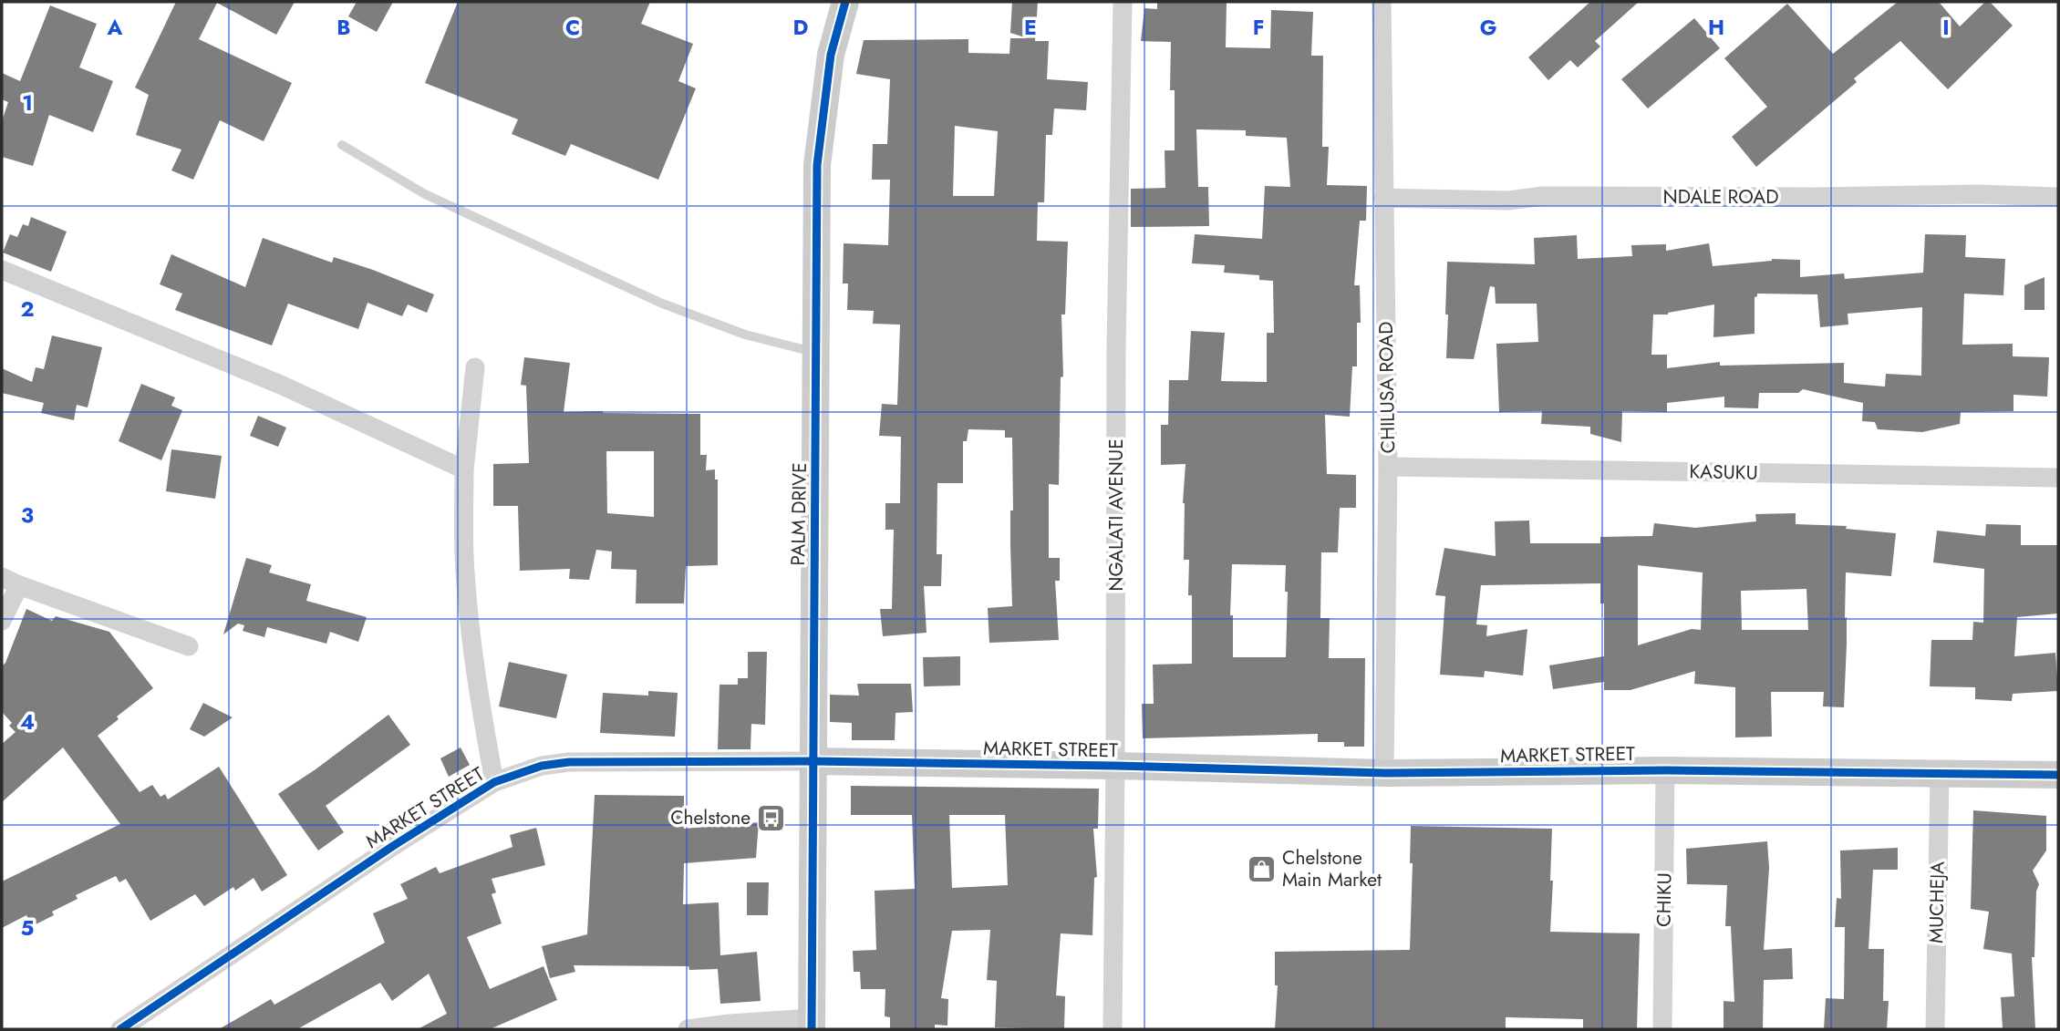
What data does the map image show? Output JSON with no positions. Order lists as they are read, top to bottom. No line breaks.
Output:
{"streets":{"street":["NDALE ROAD","CHILUSA ROAD","KASUKU","PALM DRIVE","NGALATI AVENUE","MARKET STREET","CHIKU","MUCHEJA"]},"crossings":[["NDALE ROAD","CHILUSA ROAD"],["CHILUSA ROAD","KASUKU"],["CHILUSA ROAD","MARKET STREET"],["PALM DRIVE","MARKET STREET"],["NGALATI AVENUE","MARKET STREET"],["MARKET STREET","CHIKU"],["MARKET STREET","MUCHEJA"]],"places":{"bus stop":["Chelstone"],"shop":["Chelstone Main Market"]},"grid":{"columns":["A","B","C","D","E","F","G","H","I"],"rows":["1","2","3","4","5"]}}
